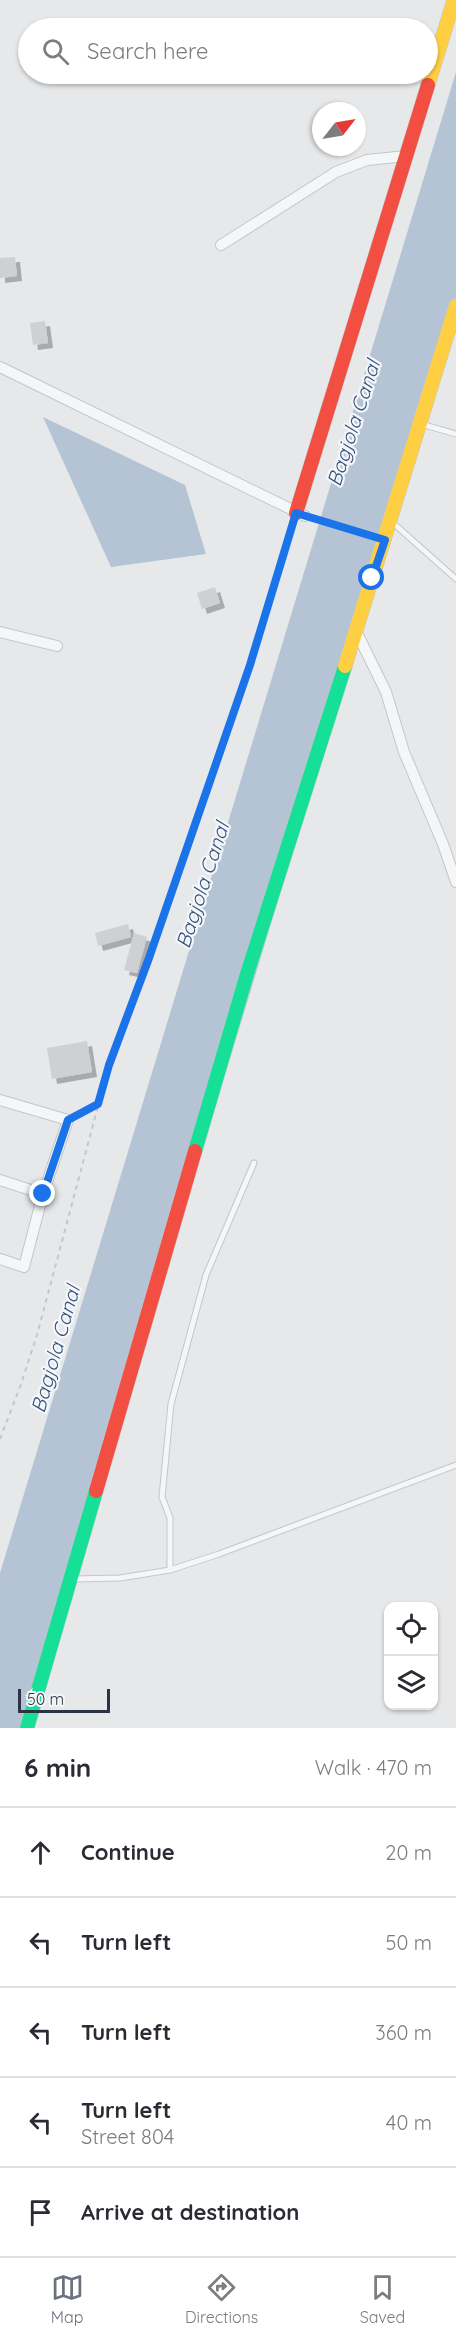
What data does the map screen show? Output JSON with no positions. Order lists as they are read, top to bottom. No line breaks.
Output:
{"water":["Bagjola Canal"],"scale_bar":"50 m","north":"top right","page":{"search":"Search here","scale":"50 m","heading":["6 min","Walk · 470 m"],"list":[["Continue","20 m"],["Turn left","50 m"],["Turn left","360 m"],["Turn left","Street 804","40 m"],"Arrive at destination"],"nav":["Map","Directions","Saved"]}}
